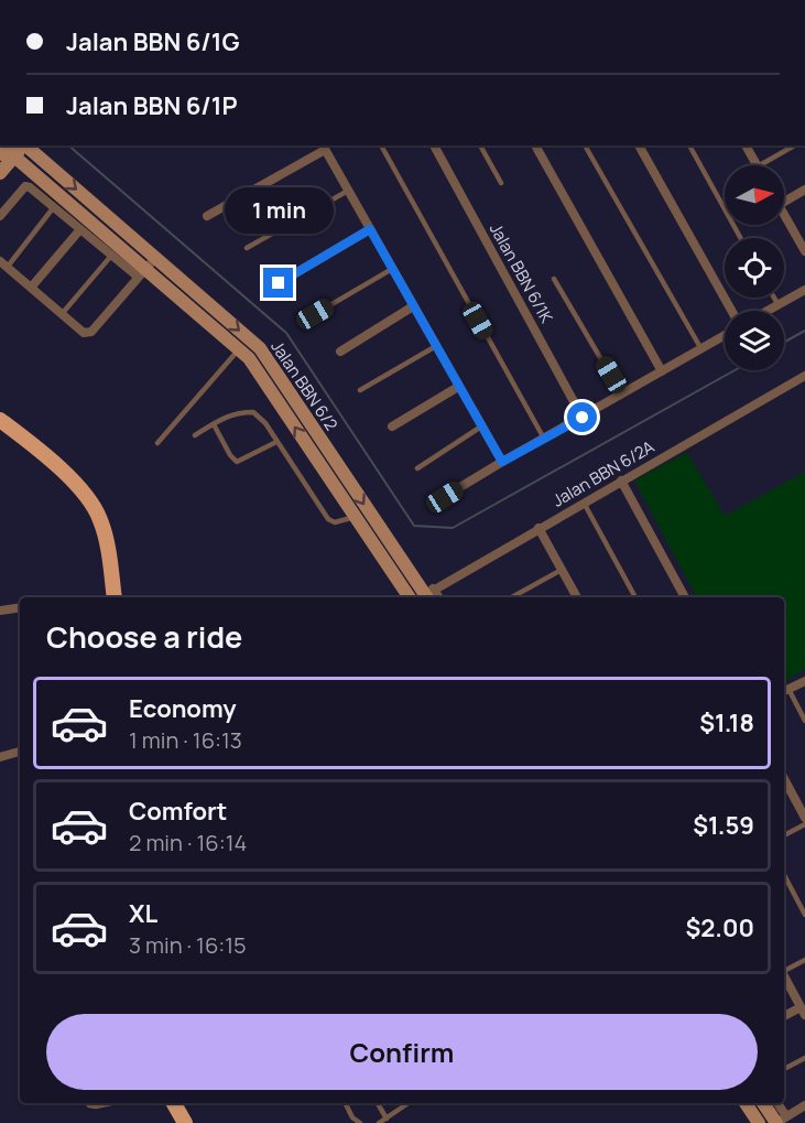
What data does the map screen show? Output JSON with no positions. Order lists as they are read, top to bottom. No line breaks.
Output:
{"streets":{"street":["Jalan BBN 6/1K","Jalan BBN 6/2","Jalan BBN 6/2A"]},"crossings":[["Jalan BBN 6/2","Jalan BBN 6/2A"]],"north":"right","page":{"banner":["Jalan BBN 6/1G","Jalan BBN 6/1P"],"bubble":"1 min","heading":"Choose a ride","list":[{"name":"Economy","note":"1 min · 16:13","value":"$1.18"},{"name":"Comfort","note":"2 min · 16:14","value":"$1.59"},{"name":"XL","note":"3 min · 16:15","value":"$2.00"}],"buttons":"Confirm"}}
